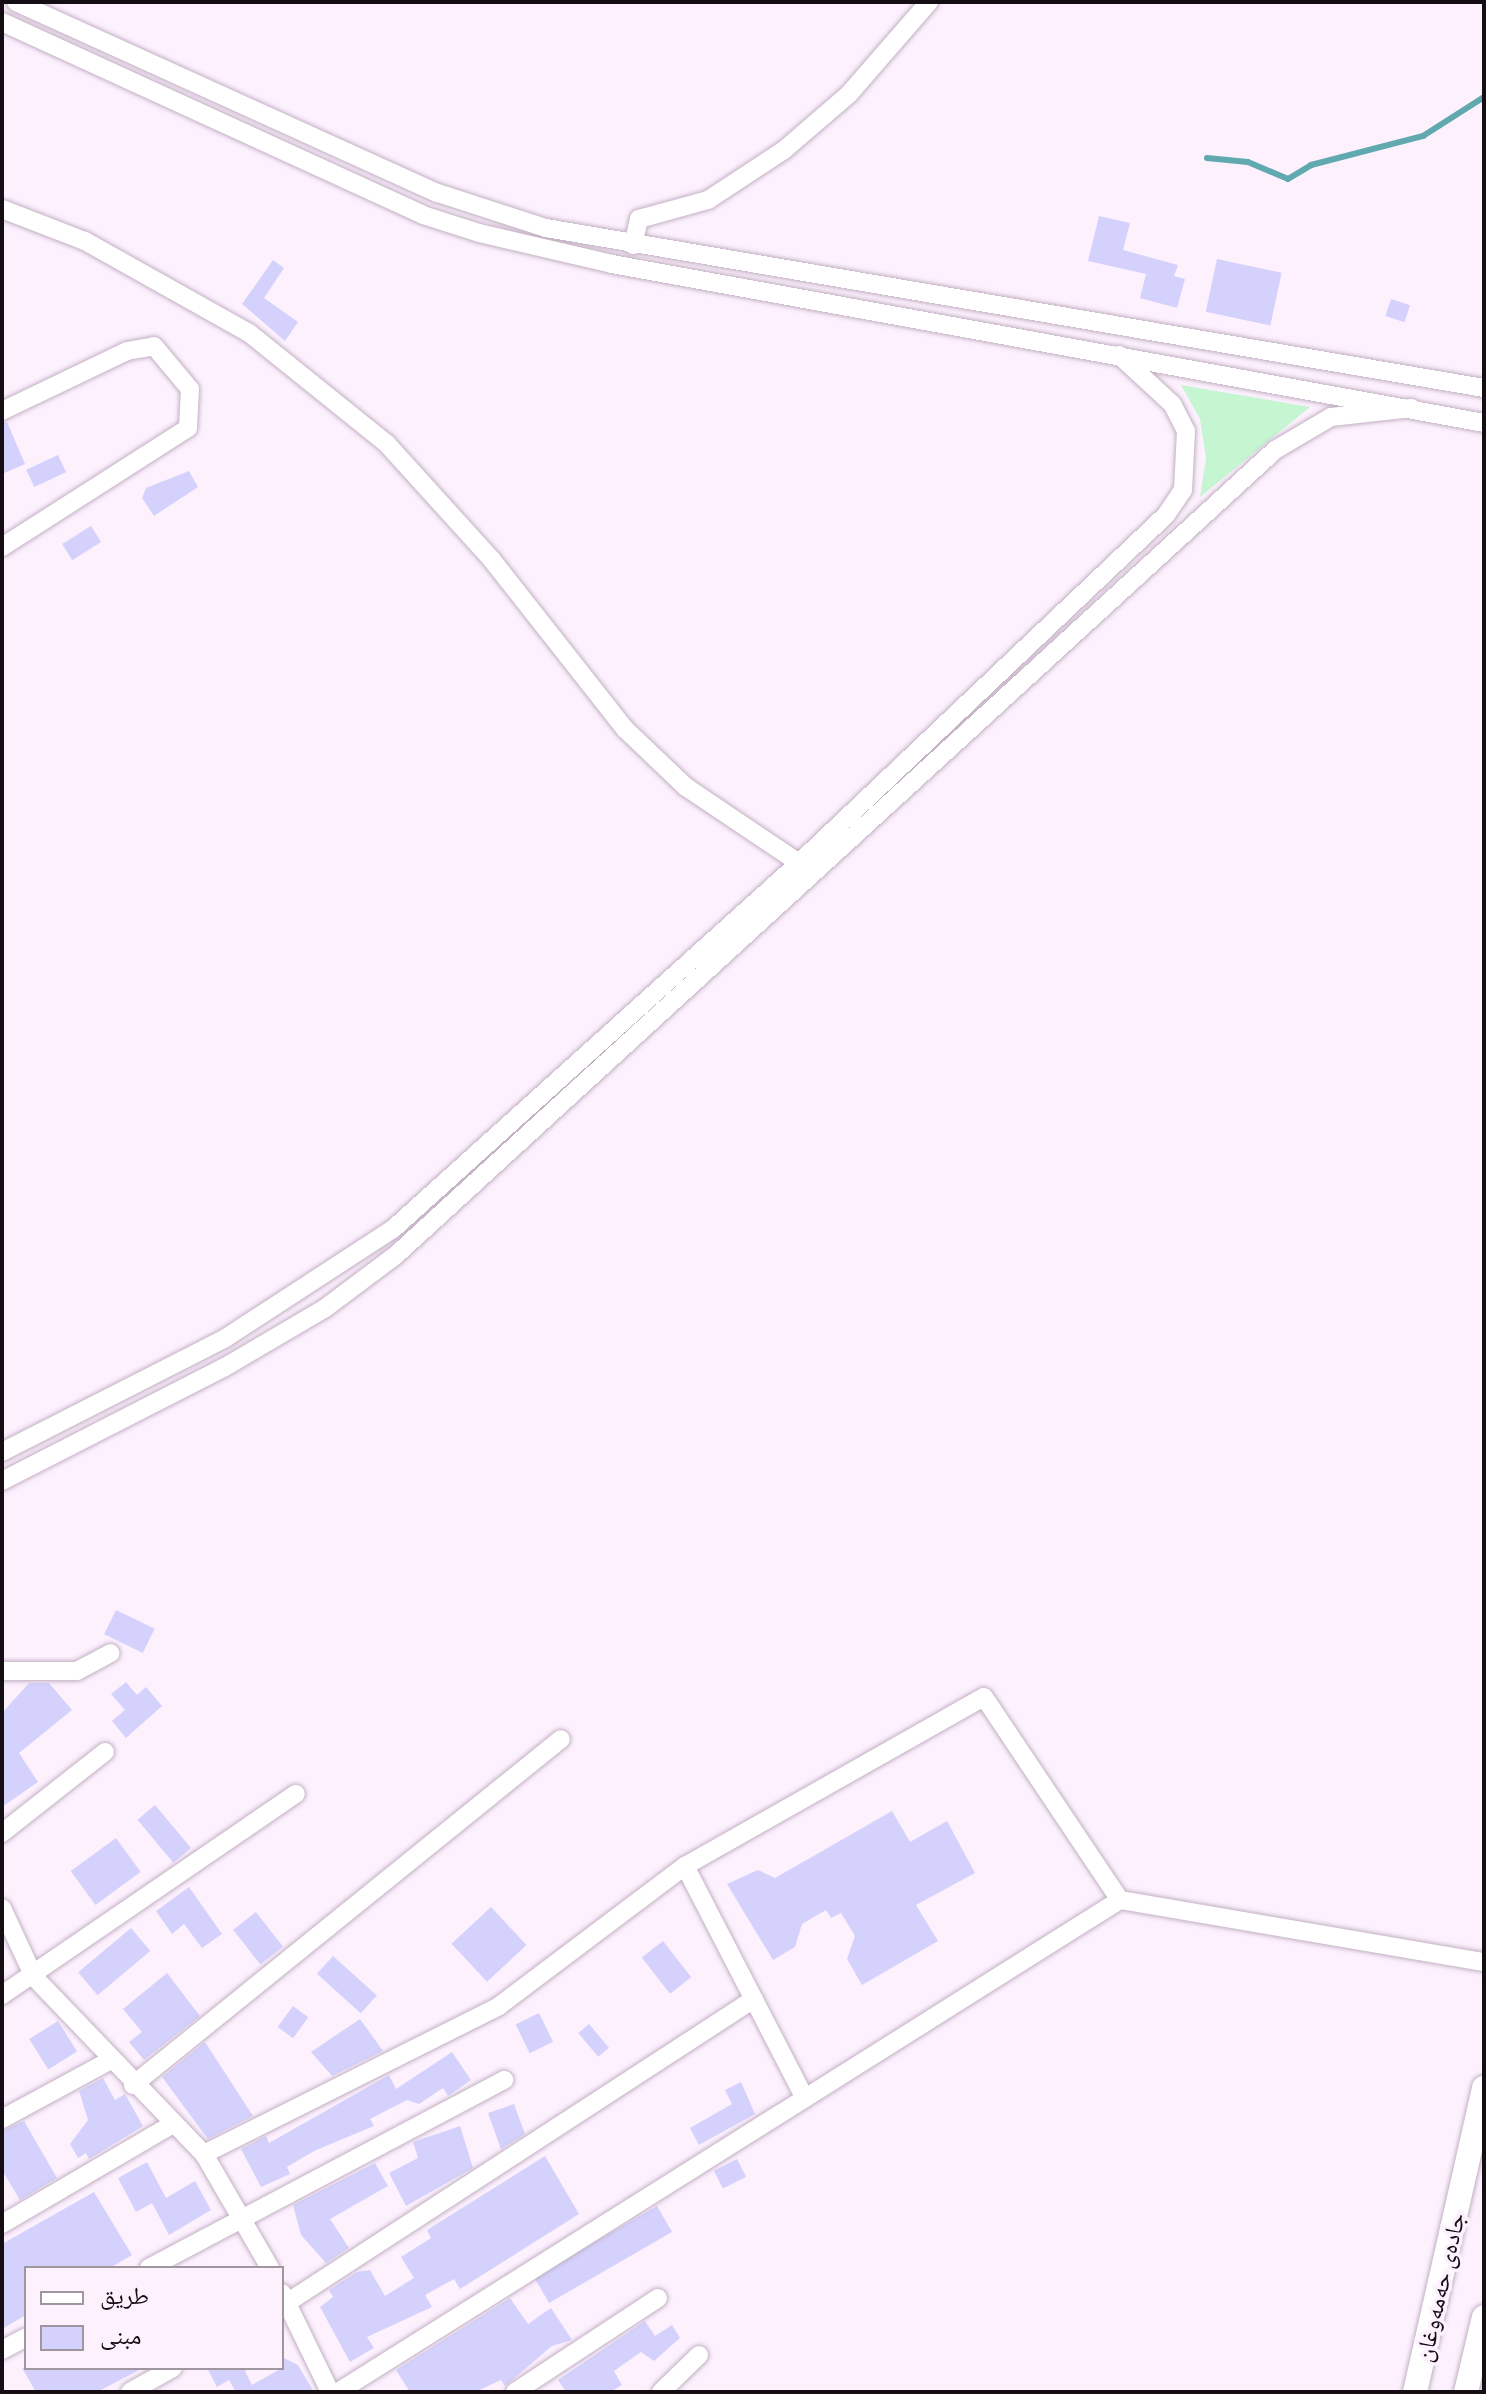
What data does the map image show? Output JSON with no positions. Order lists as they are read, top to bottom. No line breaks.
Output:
{"streets":{"main road":["جادەی حەمەوغان"]},"legend":["طريق","مبنى"]}
